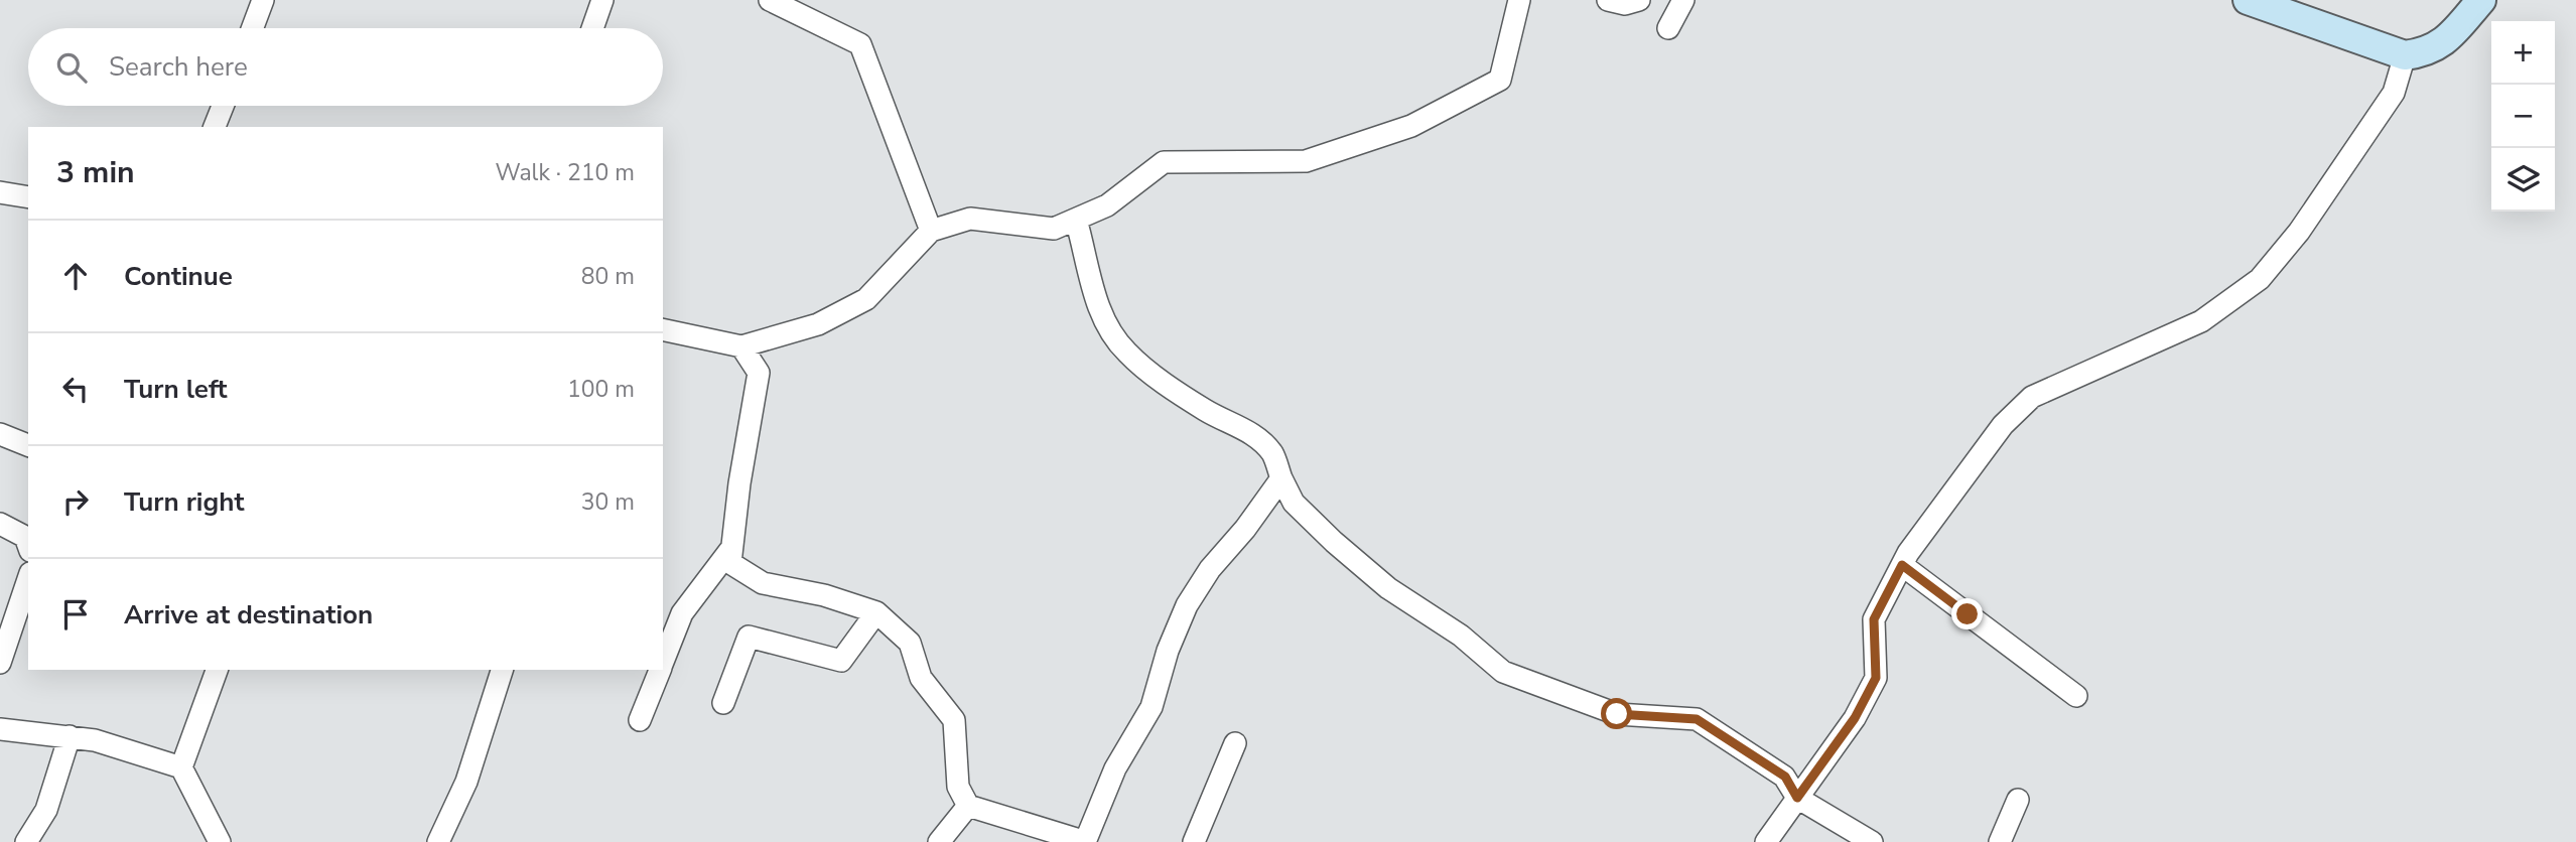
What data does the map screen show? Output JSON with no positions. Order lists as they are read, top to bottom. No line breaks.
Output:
{"page":{"map_buttons":["+","−"],"search":"Search here","heading":["3 min","Walk · 210 m"],"list":[["Continue","80 m"],["Turn left","100 m"],["Turn right","30 m"],"Arrive at destination"]}}
